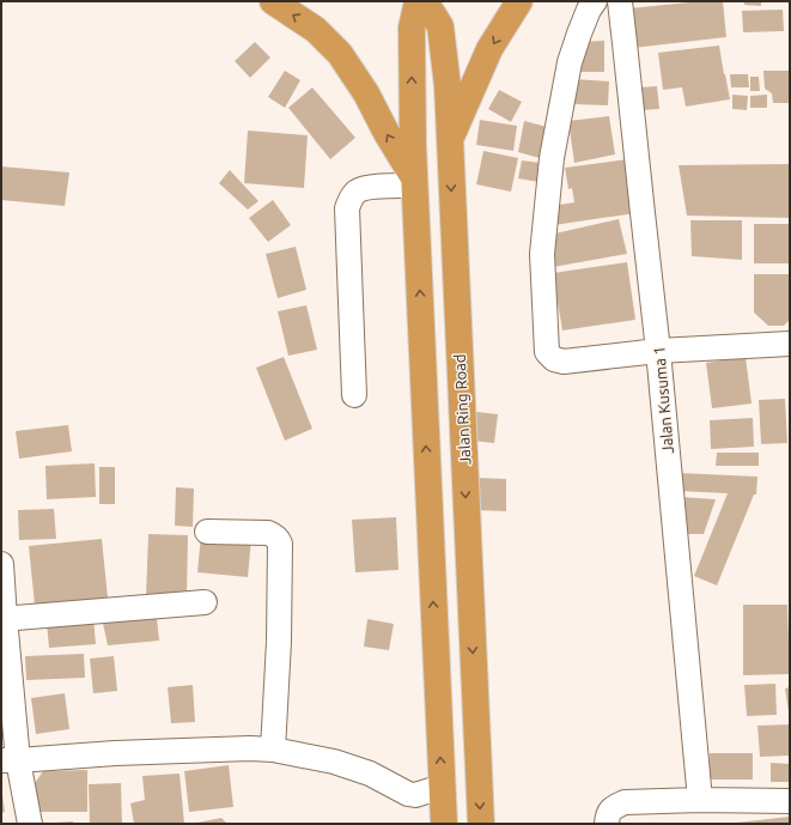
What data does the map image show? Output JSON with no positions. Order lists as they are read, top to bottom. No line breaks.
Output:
{"streets":{"highway":["Jalan Ring Road"],"street":["Jalan Kusuma 1"]}}
